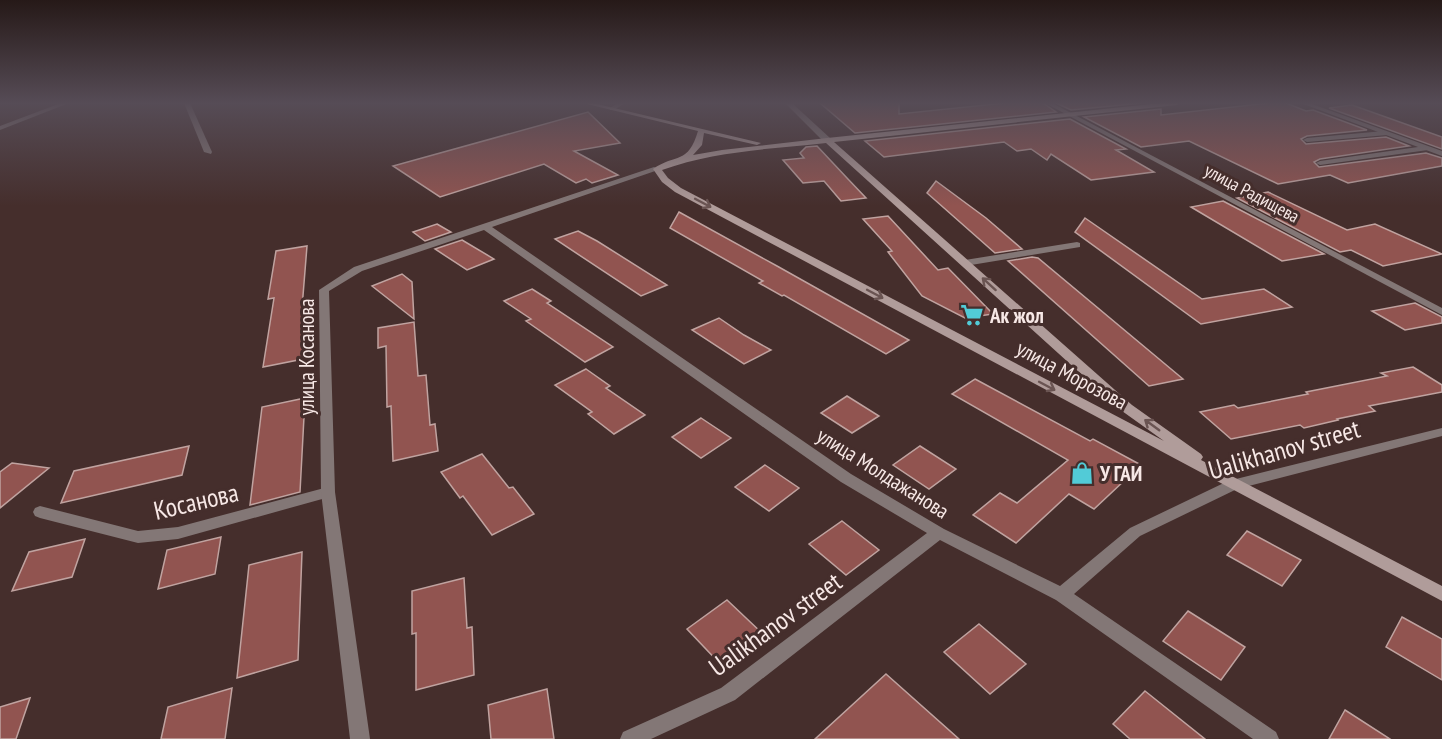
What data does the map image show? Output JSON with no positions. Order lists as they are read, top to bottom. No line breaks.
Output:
{"streets":{"main road":["улица Морозова"],"street":["улица Радищева","улица Косанова","Ualikhanov street","улица Молдажанова","Косанова"]},"crossings":[["улица Косанова","улица Морозова"],["улица Косанова","улица Молдажанова"],["улица Косанова","Косанова"],["улица Морозова","Ualikhanov street"],["Ualikhanov street","улица Молдажанова"]],"places":{"supermarket":["Ак жол"],"shop":["У ГАИ"]}}
